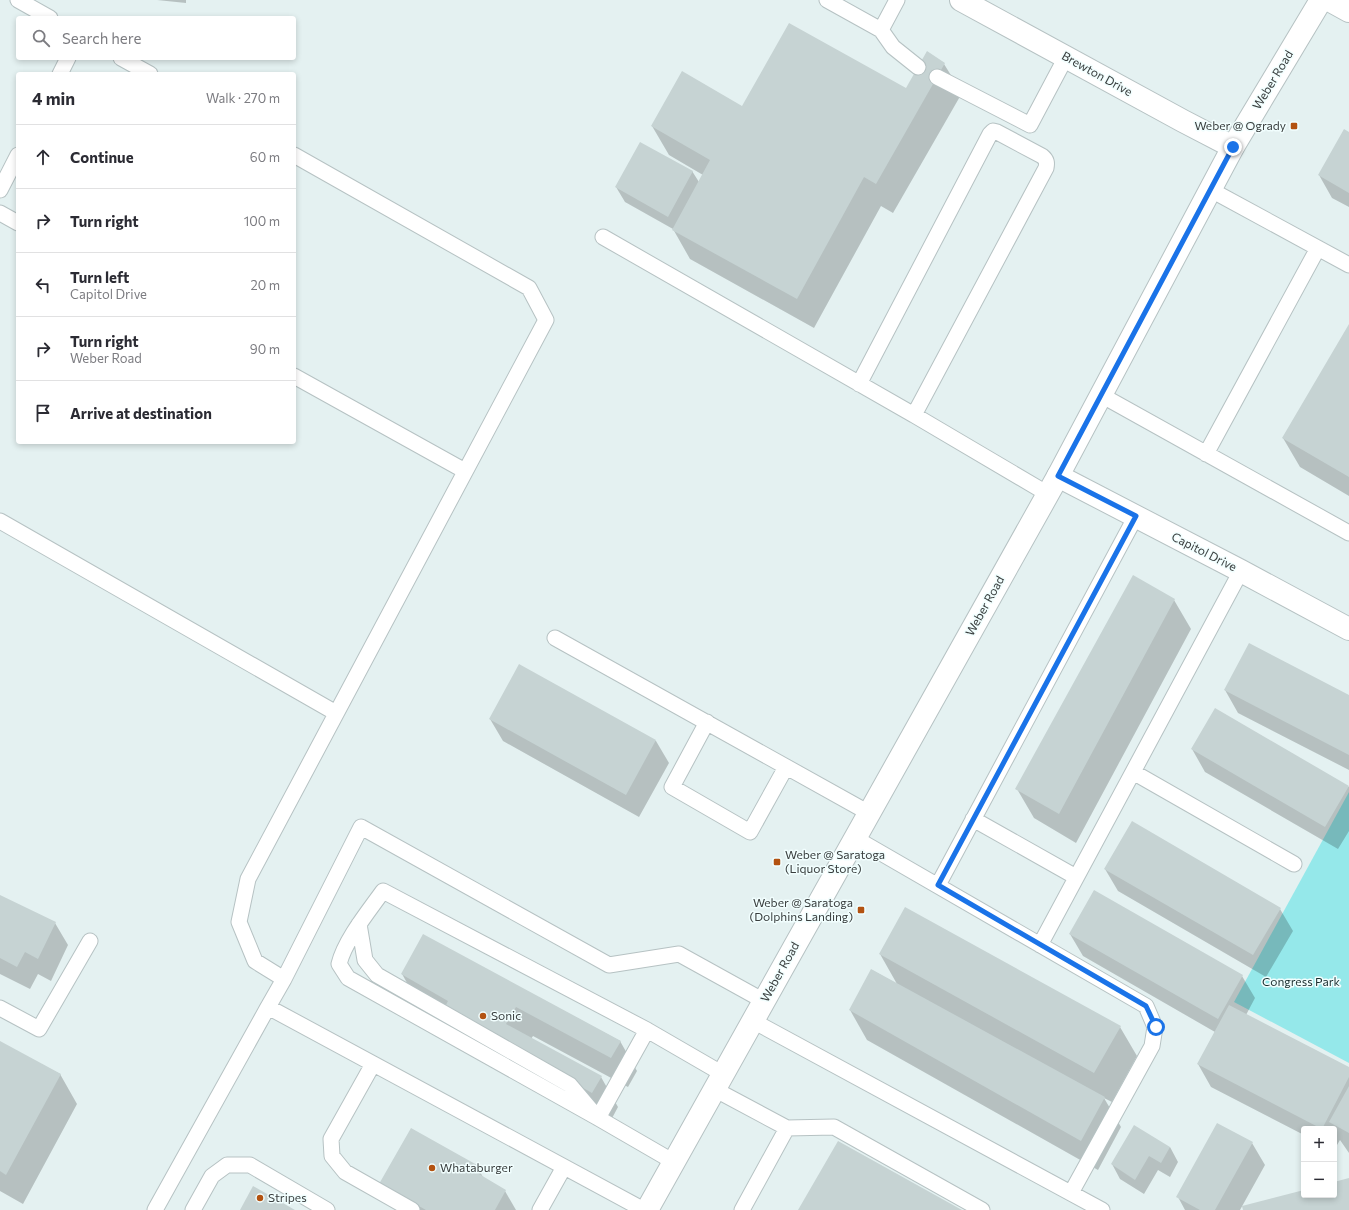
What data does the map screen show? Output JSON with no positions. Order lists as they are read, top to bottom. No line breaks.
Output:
{"streets":{"main road":["Brewton Drive","Weber Road","Capitol Drive"]},"crossings":[["Brewton Drive","Weber Road"],["Weber Road","Capitol Drive"]],"parks":["Congress Park"],"places":{"transit":["Weber @ Ogrady","Weber @ Saratoga (Liquor Store)","Weber @ Saratoga (Dolphins Landing)"],"other":["Sonic","Whataburger","Stripes"]},"page":{"search":"Search here","heading":["4 min","Walk · 270 m"],"list":[["Continue","60 m"],["Turn right","100 m"],["Turn left","Capitol Drive","20 m"],["Turn right","Weber Road","90 m"],"Arrive at destination"],"map_buttons":["+","−"]}}
